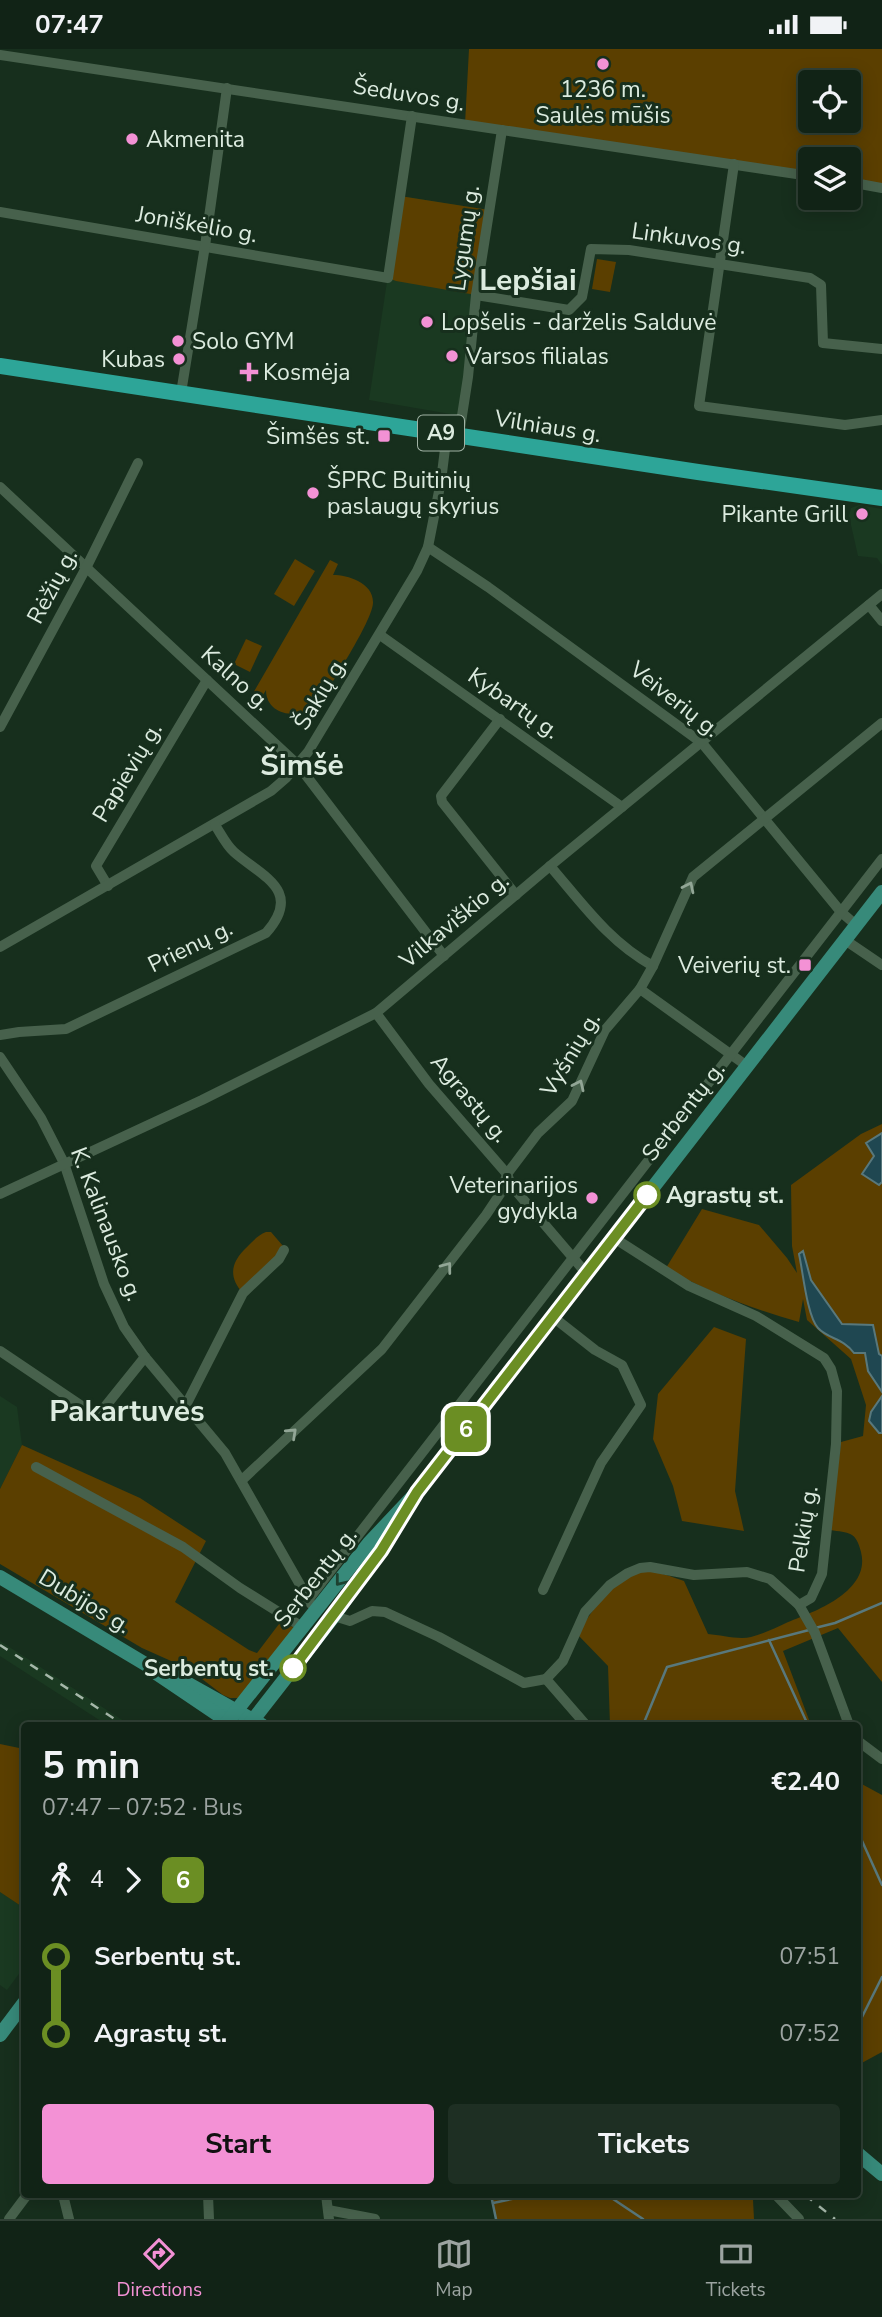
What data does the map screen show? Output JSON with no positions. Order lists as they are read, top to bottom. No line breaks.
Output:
{"streets":{"highway":["Vilniaus g.","A9"],"main road":["Serbentų g.","Dubijos g."],"street":["Šeduvos g.","Joniškėlio g.","Lygumų g.","Linkuvos g.","Rėžių g.","Kalno g.","Šakių g.","Veiverių g.","Kybartų g.","Papievių g.","Vilkaviškio g.","Prienų g.","Vyšnių g.","Agrastų g.","K. Kalinausko g.","Pelkių g."]},"crossings":[["Šeduvos g.","Joniškėlio g."],["Šeduvos g.","Lygumų g."],["Lygumų g.","Linkuvos g."],["Lygumų g.","Vilniaus g."],["Lygumų g.","Šakių g."],["Vilniaus g.","Šakių g."],["Rėžių g.","Kalno g."],["Kalno g.","Šakių g."],["Kalno g.","Papievių g."],["Kalno g.","Vilkaviškio g."],["Šakių g.","Veiverių g."],["Šakių g.","Kybartų g."],["Šakių g.","Papievių g."],["Šakių g.","Prienų g."],["Veiverių g.","Vilkaviškio g."],["Veiverių g.","Vyšnių g."],["Veiverių g.","Serbentų g."],["Kybartų g.","Vilkaviškio g."],["Vilkaviškio g.","Agrastų g."],["Vilkaviškio g.","K. Kalinausko g."],["Vyšnių g.","Agrastų g."],["Vyšnių g.","K. Kalinausko g."],["Agrastų g.","Serbentų g."],["Serbentų g.","K. Kalinausko g."],["Serbentų g.","Pelkių g."],["Serbentų g.","Dubijos g."]],"one_way":["Vyšnių g."],"districts":["Lepšiai","Šimšė","Pakartuvės"],"places":{"other":["1236 m. Saulės mūšis","Akmenita","Lopšelis - darželis Salduvė","Solo GYM","Varsos filialas","Kubas","ŠPRC Buitinių paslaugų skyrius","Pikante Grill","Agrastų st.","Veterinarijos gydykla","Serbentų st."],"health":["Kosmėja"],"transit":["Šimšės st.","Veiverių st."]},"lines":["bus line 6"],"page":{"status":"07:47","on_map":"6","heading":["5 min","07:47 – 07:52 · Bus","€2.40"],"legs":["4","6"],"list":[{"name":"Serbentų st.","value":"07:51"},{"name":"Agrastų st.","value":"07:52"}],"buttons":["Start","Tickets"],"tabs":["Directions","Map","Tickets"]}}
